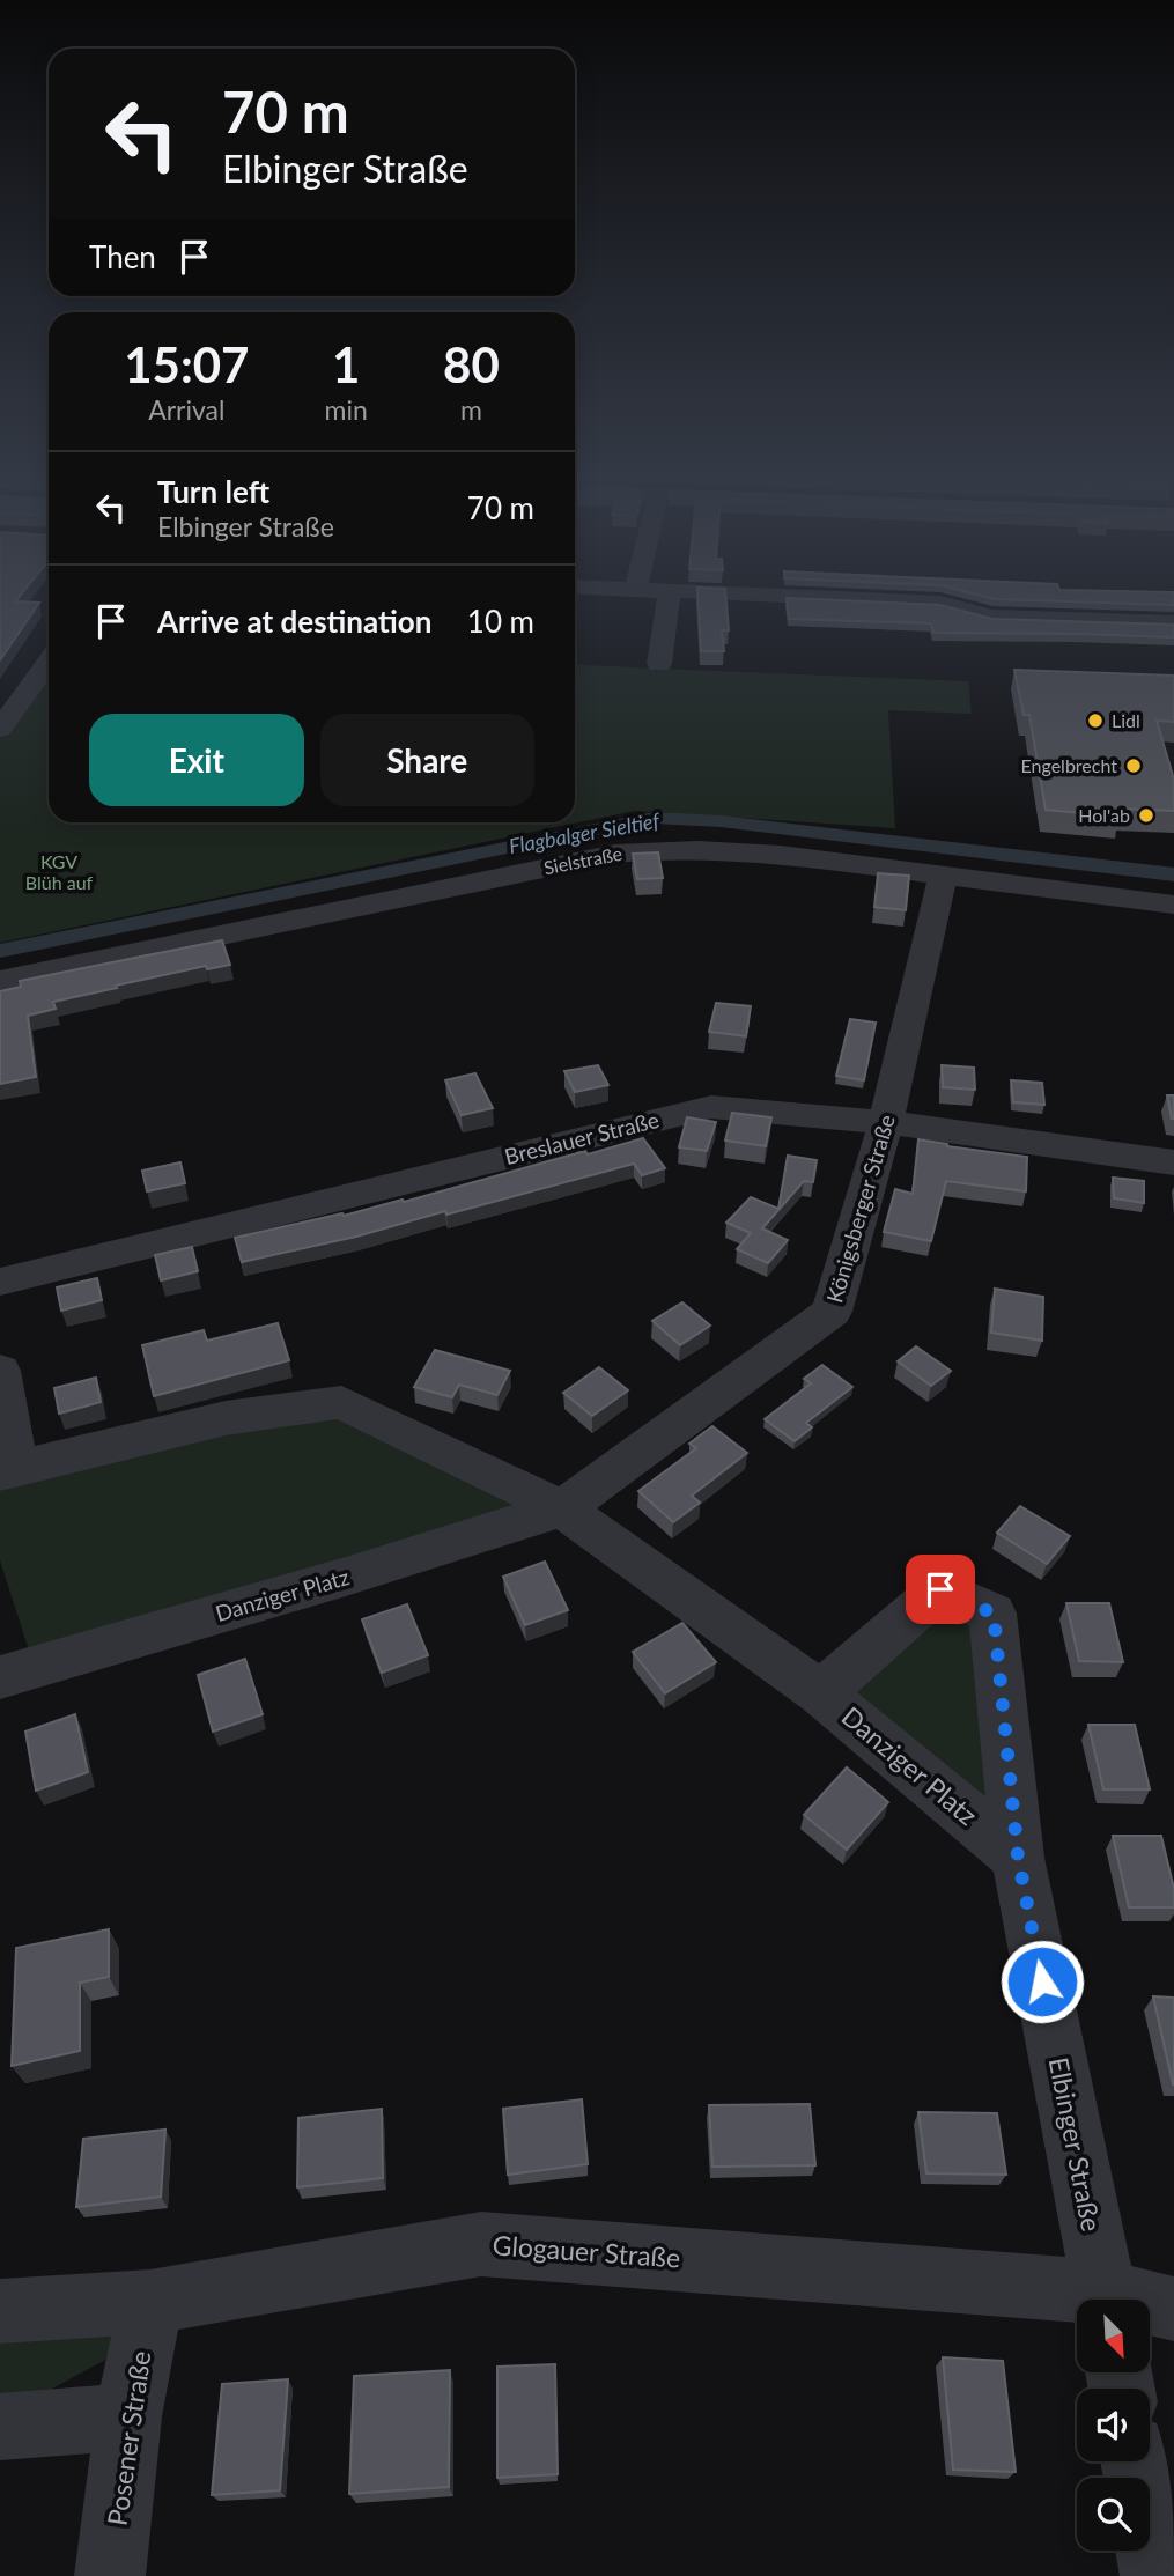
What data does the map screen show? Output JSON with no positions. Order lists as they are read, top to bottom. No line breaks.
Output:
{"streets":{"street":["Sielstraße","Breslauer Straße","Königsberger Straße","Danziger Platz","Elbinger Straße","Glogauer Straße","Posener Straße"]},"crossings":[["Sielstraße","Königsberger Straße"],["Breslauer Straße","Königsberger Straße"],["Königsberger Straße","Danziger Platz"],["Danziger Platz","Elbinger Straße"],["Glogauer Straße","Posener Straße"]],"water":["Flagbalger Sieltief"],"parks":["KGV Blüh auf"],"places":["Lidl","Engelbrecht","Hol'ab"],"north":"bottom right","page":{"turn":["70 m","Elbinger Straße"],"then":"Then","eta":["15:07","Arrival","1","min","80","m"],"list":[{"name":"Turn left","note":"Elbinger Straße","value":"70 m"},{"name":"Arrive at destination","value":"10 m"}],"buttons":["Exit","Share"]}}
